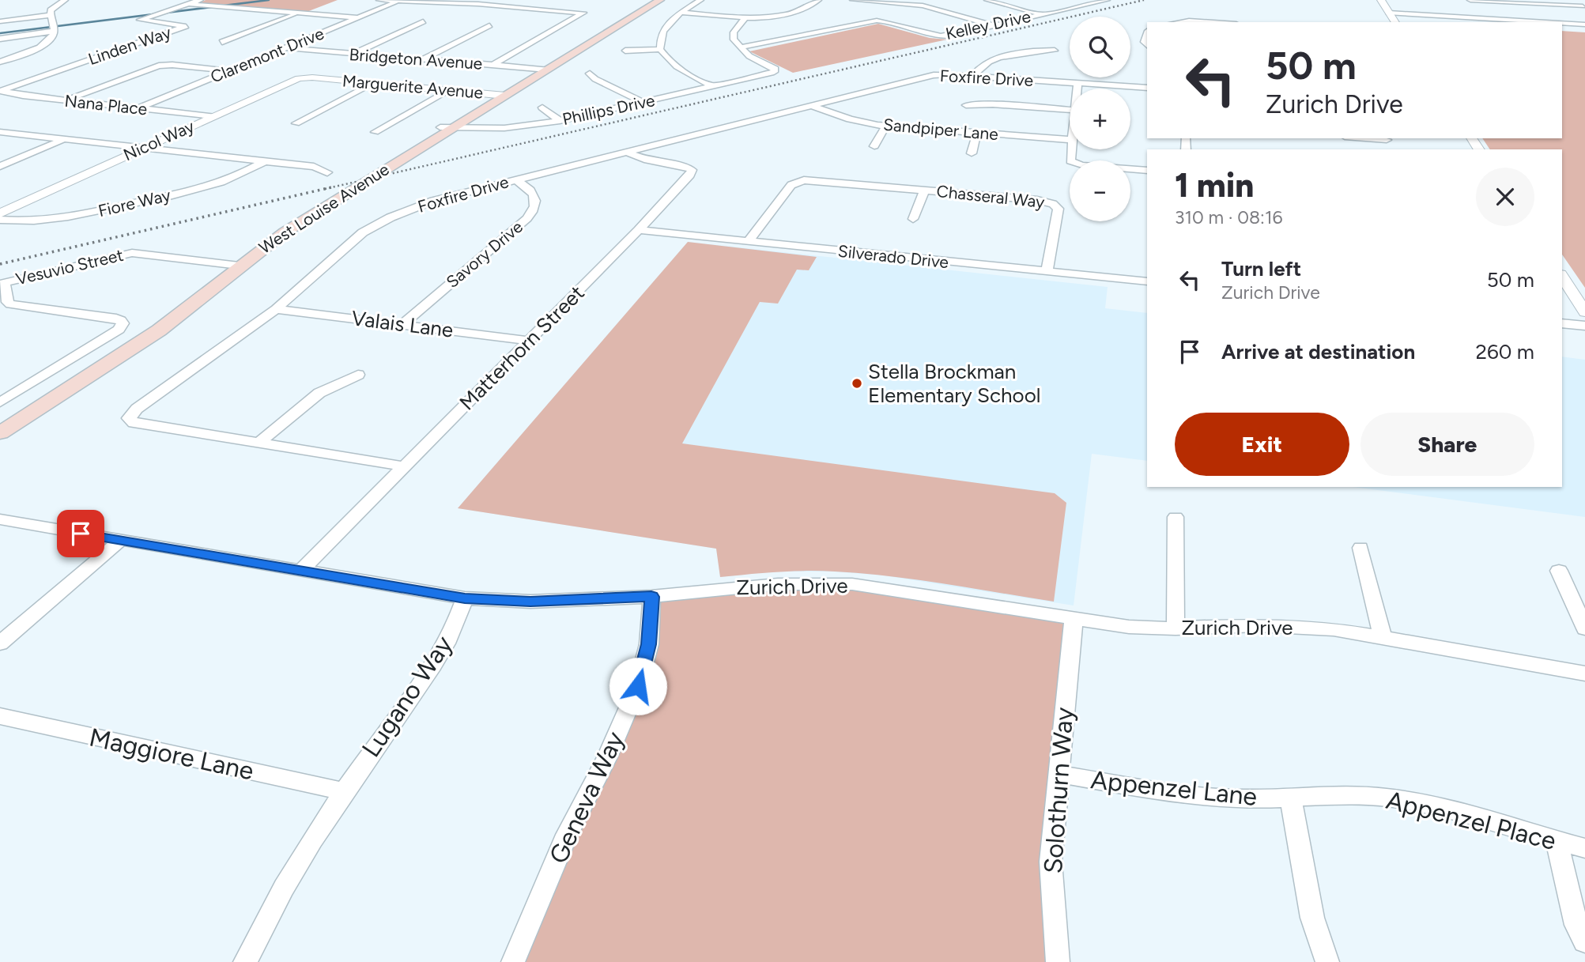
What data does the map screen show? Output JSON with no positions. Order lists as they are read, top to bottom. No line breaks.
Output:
{"streets":{"main road":["West Louise Avenue"],"street":["Kelley Drive","Linden Way","Claremont Drive","Bridgeton Avenue","Foxfire Drive","Marguerite Avenue","Nana Place","Phillips Drive","Sandpiper Lane","Nicol Way","Chasseral Way","Fiore Way","Savory Drive","Silverado Drive","Vesuvio Street","Valais Lane","Matterhorn Street","Zurich Drive","Lugano Way","Maggiore Lane","Appenzel Lane","Solothurn Way","Geneva Way","Appenzel Place"]},"crossings":[["Kelley Drive","Phillips Drive"],["Linden Way","Nana Place"],["Claremont Drive","Bridgeton Avenue"],["Claremont Drive","Nana Place"],["Bridgeton Avenue","West Louise Avenue"],["Foxfire Drive","Sandpiper Lane"],["Foxfire Drive","Savory Drive"],["Foxfire Drive","Valais Lane"],["Foxfire Drive","Matterhorn Street"],["Marguerite Avenue","Nicol Way"],["Marguerite Avenue","West Louise Avenue"],["Nana Place","Nicol Way"],["Phillips Drive","West Louise Avenue"],["Chasseral Way","Silverado Drive"],["West Louise Avenue","Vesuvio Street"],["Savory Drive","Valais Lane"],["Silverado Drive","Matterhorn Street"],["Valais Lane","Matterhorn Street"],["Matterhorn Street","Zurich Drive"],["Zurich Drive","Lugano Way"],["Zurich Drive","Solothurn Way"],["Zurich Drive","Geneva Way"],["Lugano Way","Maggiore Lane"],["Appenzel Lane","Solothurn Way"],["Appenzel Lane","Appenzel Place"]],"places":["Stella Brockman Elementary School"],"page":{"map_buttons":["+","−"],"turn":["50 m","Zurich Drive"],"heading":["1 min","310 m · 08:16"],"list":[{"name":"Turn left","note":"Zurich Drive","value":"50 m"},{"name":"Arrive at destination","value":"260 m"}],"buttons":["Exit","Share"]}}
